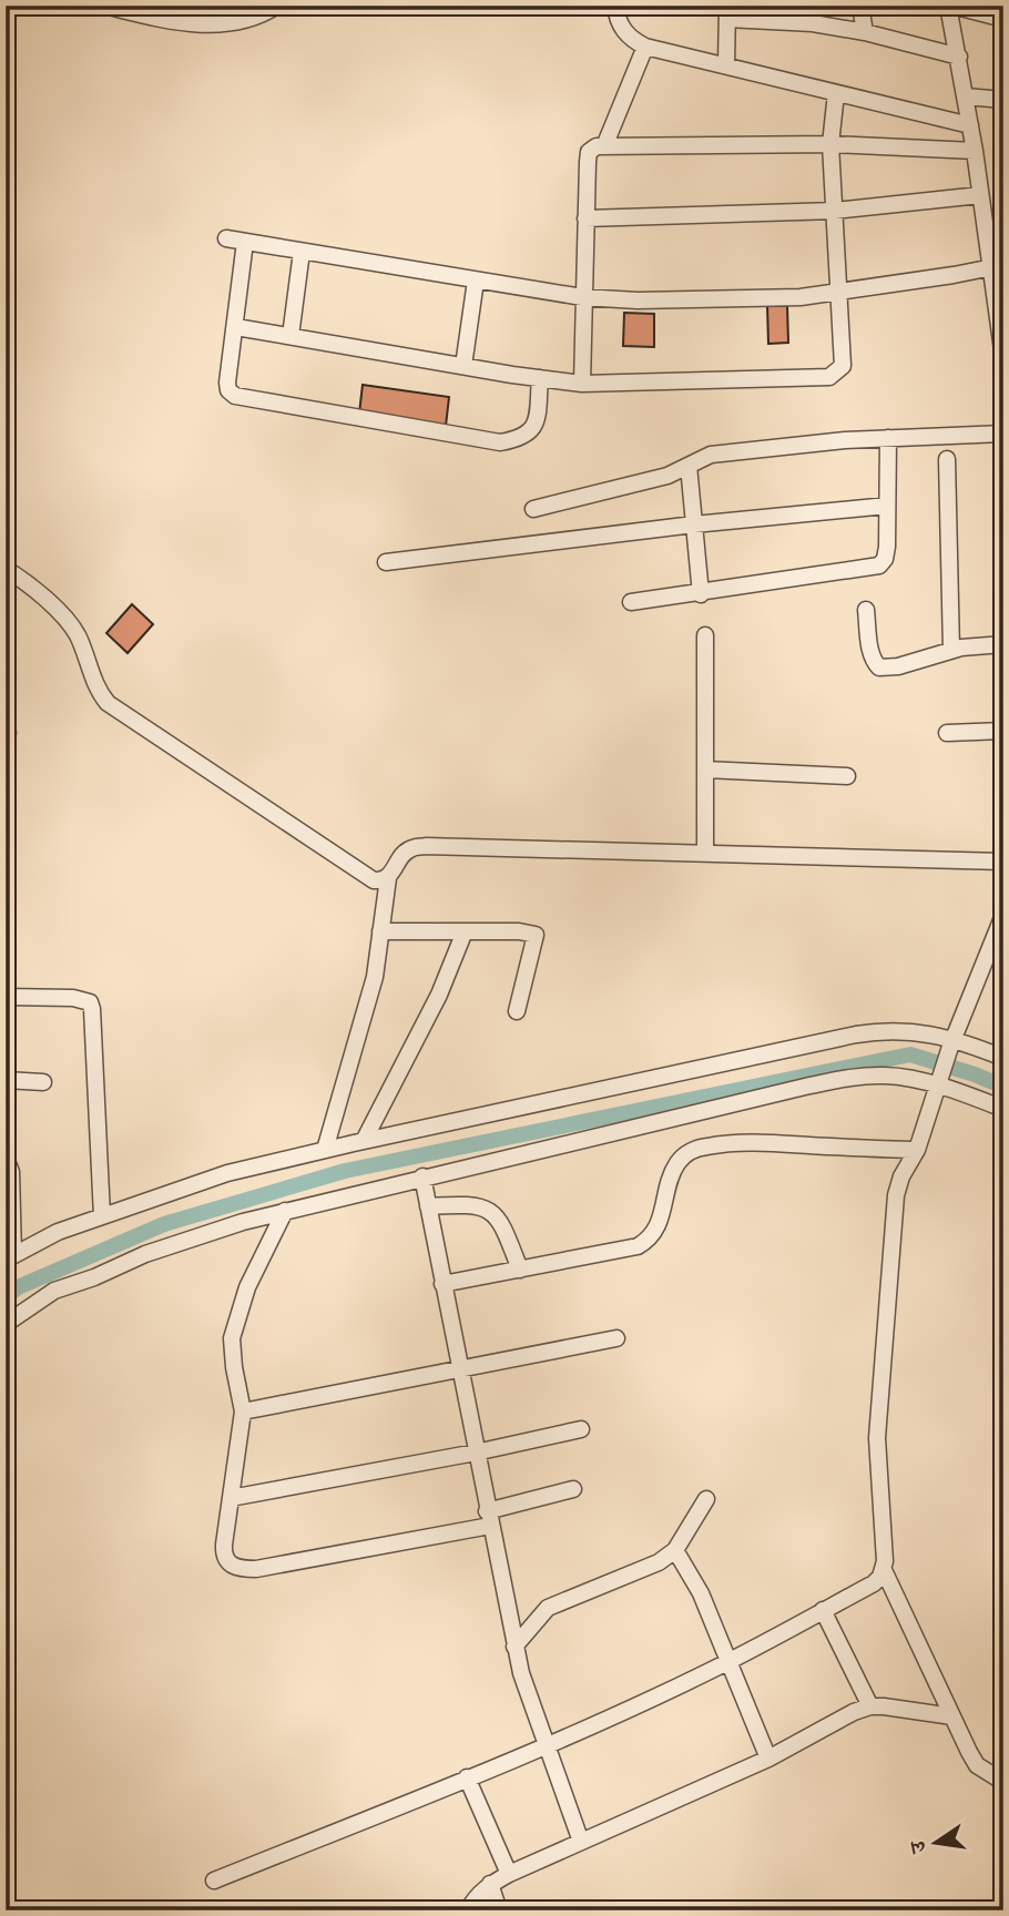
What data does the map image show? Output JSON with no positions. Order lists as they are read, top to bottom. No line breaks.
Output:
{"north":"left"}
